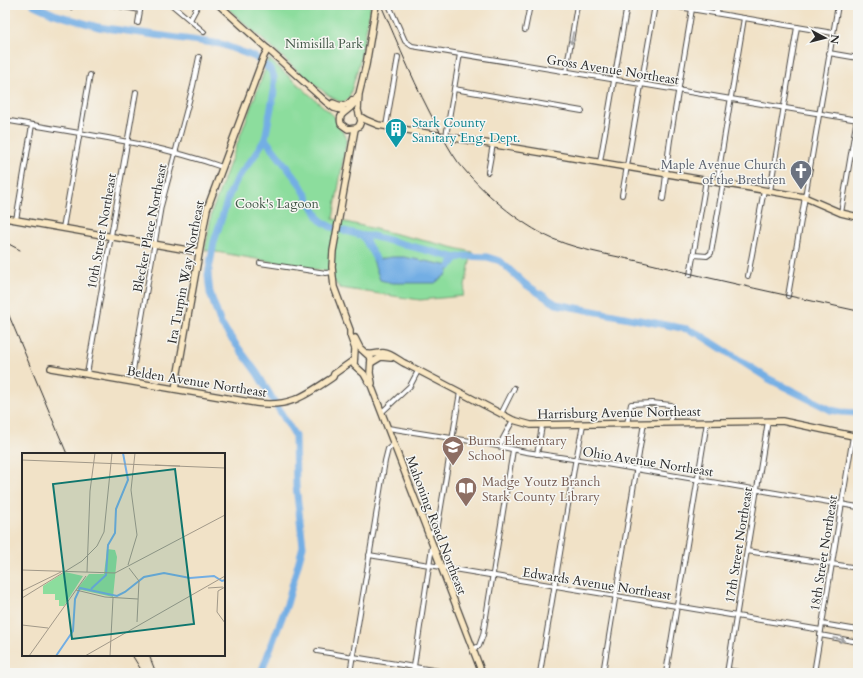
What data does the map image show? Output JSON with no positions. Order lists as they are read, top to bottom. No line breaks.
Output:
{"streets":{"street":["Gross Avenue Northeast","Blecker Place Northeast","10th Street Northeast","Ira Turpin Way Northeast","Belden Avenue Northeast","Harrisburg Avenue Northeast","Ohio Avenue Northeast","Mahoning Road Northeast","17th Street Northeast","18th Street Northeast","Edwards Avenue Northeast"]},"crossings":[["Blecker Place Northeast","Belden Avenue Northeast"],["10th Street Northeast","Belden Avenue Northeast"],["Ira Turpin Way Northeast","Belden Avenue Northeast"],["Belden Avenue Northeast","Harrisburg Avenue Northeast"],["Belden Avenue Northeast","Mahoning Road Northeast"],["Harrisburg Avenue Northeast","Mahoning Road Northeast"],["Harrisburg Avenue Northeast","17th Street Northeast"],["Harrisburg Avenue Northeast","18th Street Northeast"],["Ohio Avenue Northeast","Mahoning Road Northeast"],["Ohio Avenue Northeast","17th Street Northeast"],["Ohio Avenue Northeast","18th Street Northeast"],["Mahoning Road Northeast","Edwards Avenue Northeast"],["17th Street Northeast","Edwards Avenue Northeast"],["18th Street Northeast","Edwards Avenue Northeast"]],"parks":["Nimisilla Park","Cook's Lagoon"],"places":{"building":["Stark County Sanitary Eng. Dept."],"church":["Maple Avenue Church of the Brethren"],"school or university":["Burns Elementary School"],"library":["Madge Youtz Branch Stark County Library"]},"north":"right"}
